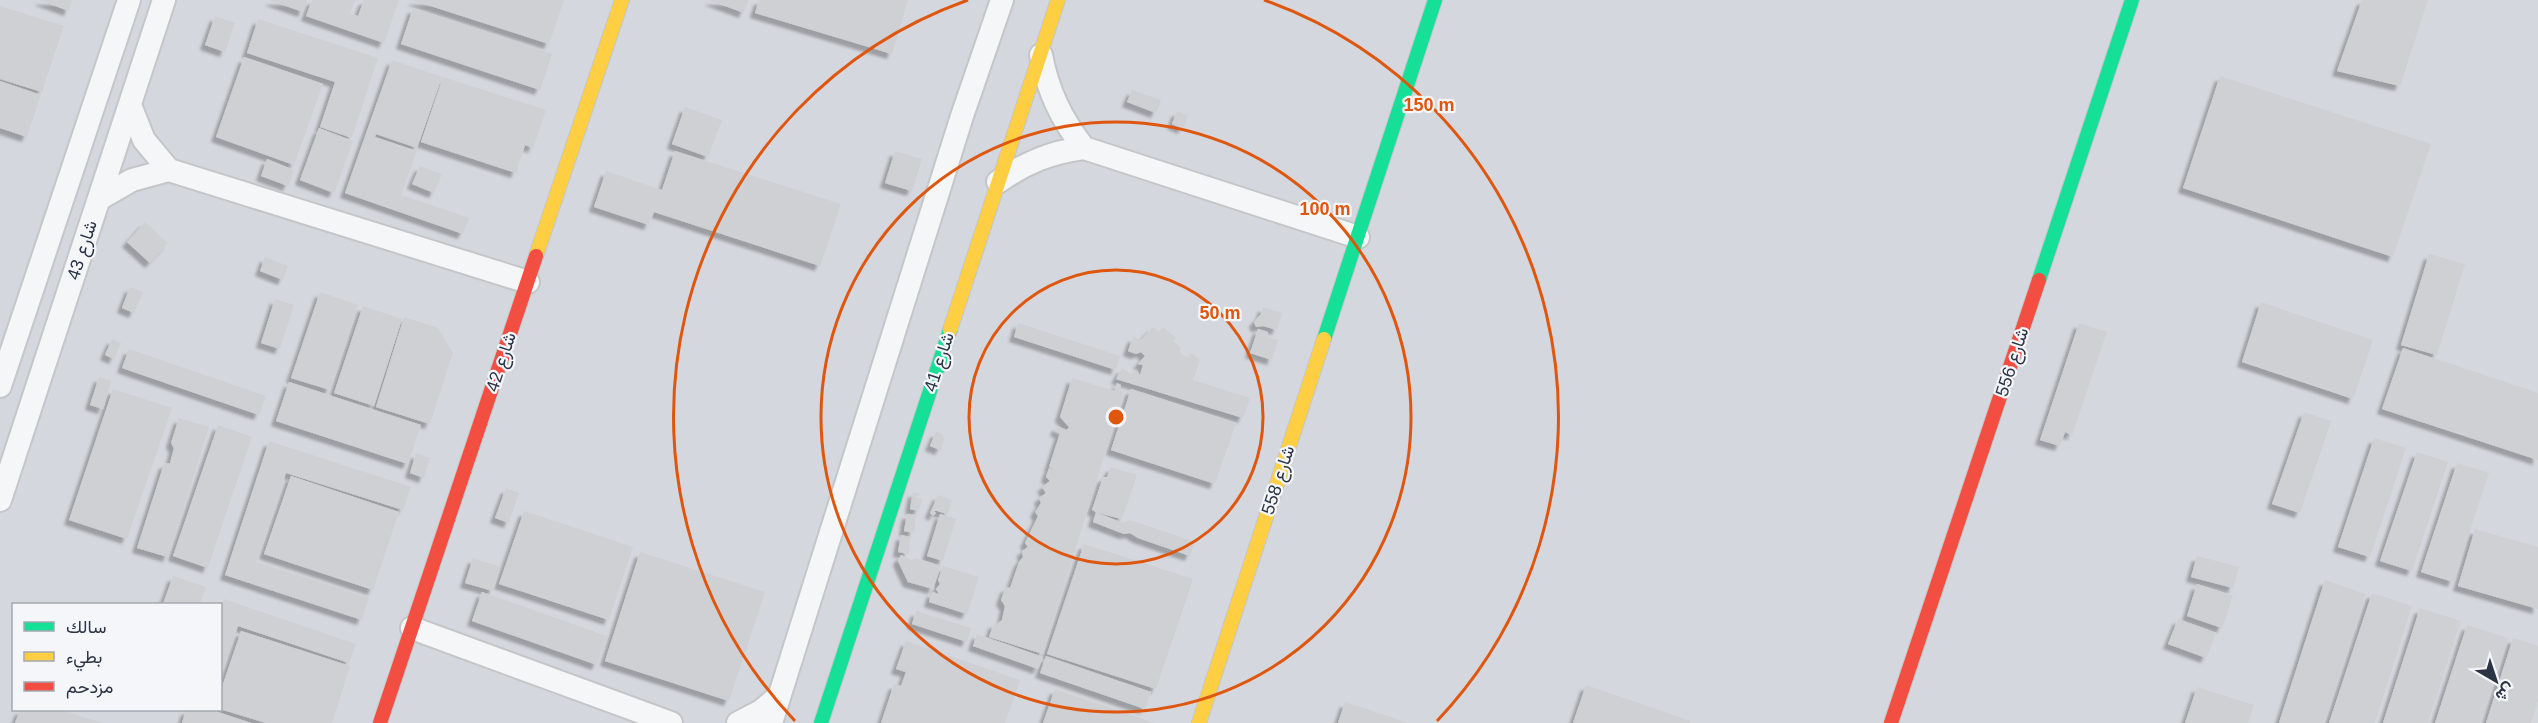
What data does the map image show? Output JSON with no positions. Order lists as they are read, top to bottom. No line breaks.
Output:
{"streets":{"street":["شارع 43","شارع 42","شارع 41","شارع 556","شارع 558"]},"legend":["سالك","بطيء","مزدحم"],"north":"bottom right","rings":["150 m","100 m","50 m"]}
